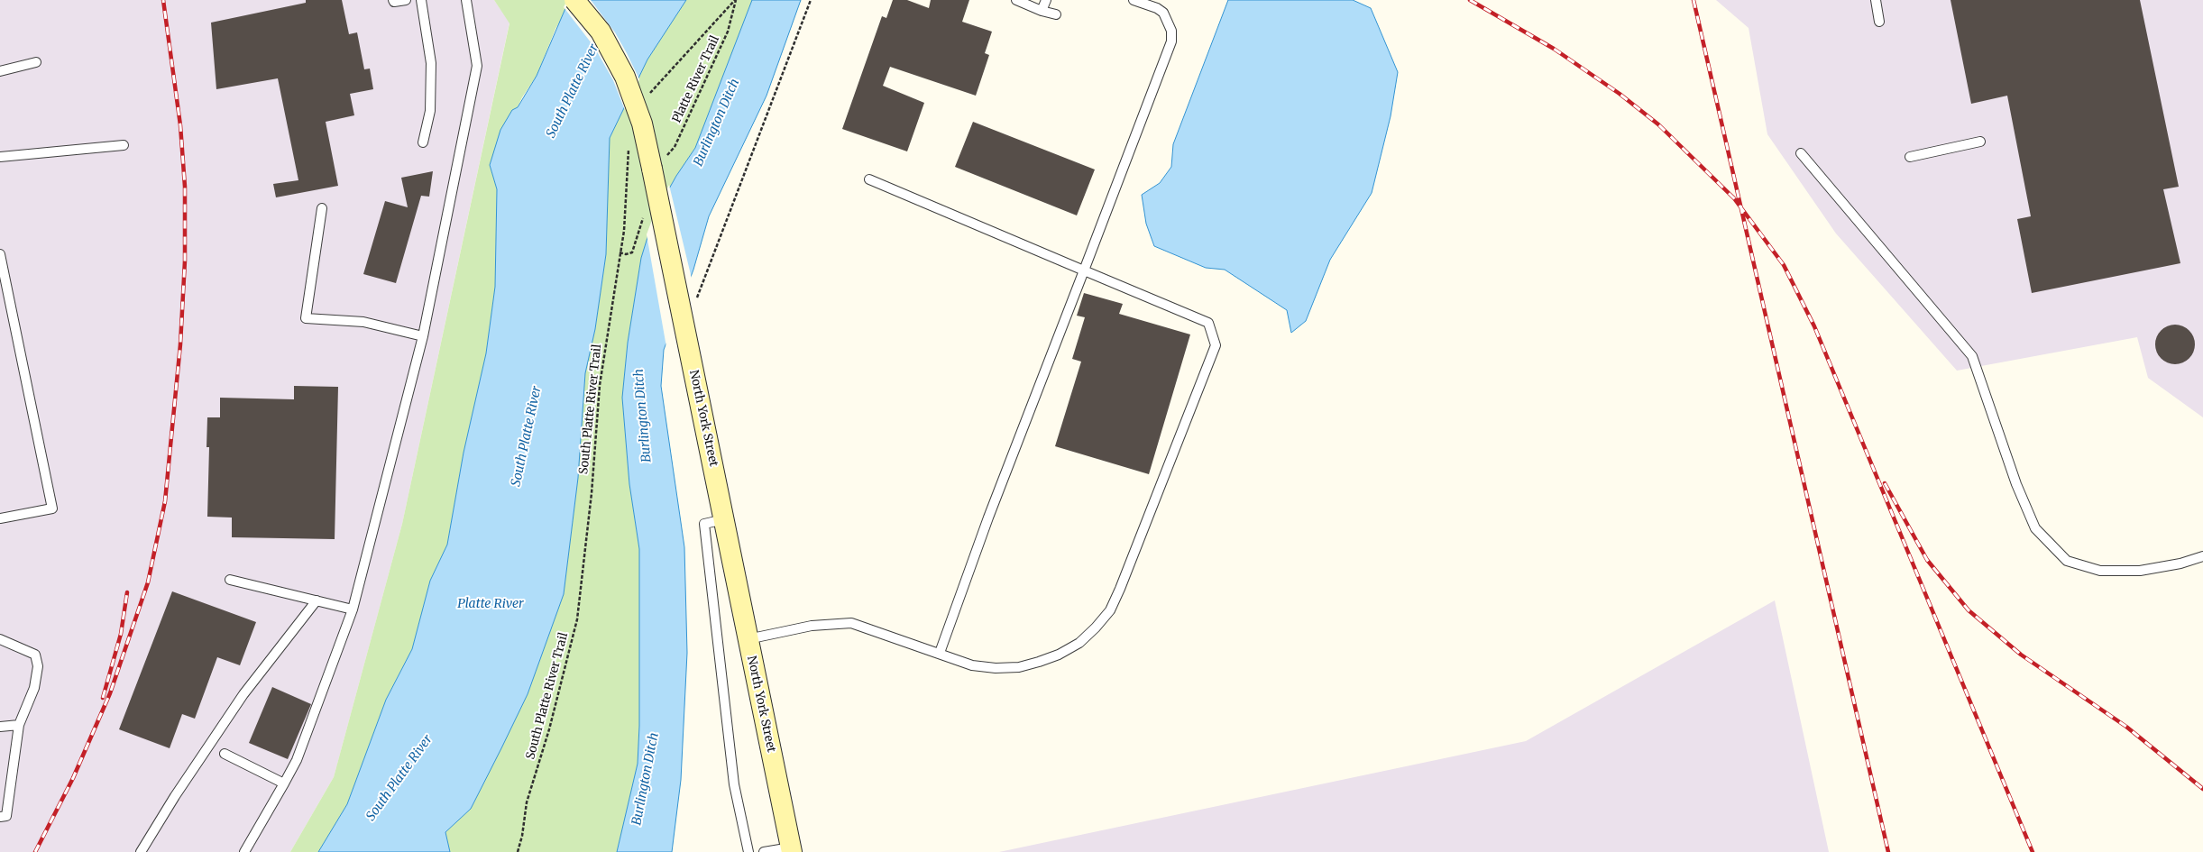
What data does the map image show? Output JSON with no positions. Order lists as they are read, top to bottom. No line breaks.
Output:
{"streets":{"main road":["North York Street"],"path":["Platte River Trail","South Platte River Trail"]},"crossings":[["Platte River Trail","North York Street"]],"water":["South Platte River","Burlington Ditch","Platte River"]}
